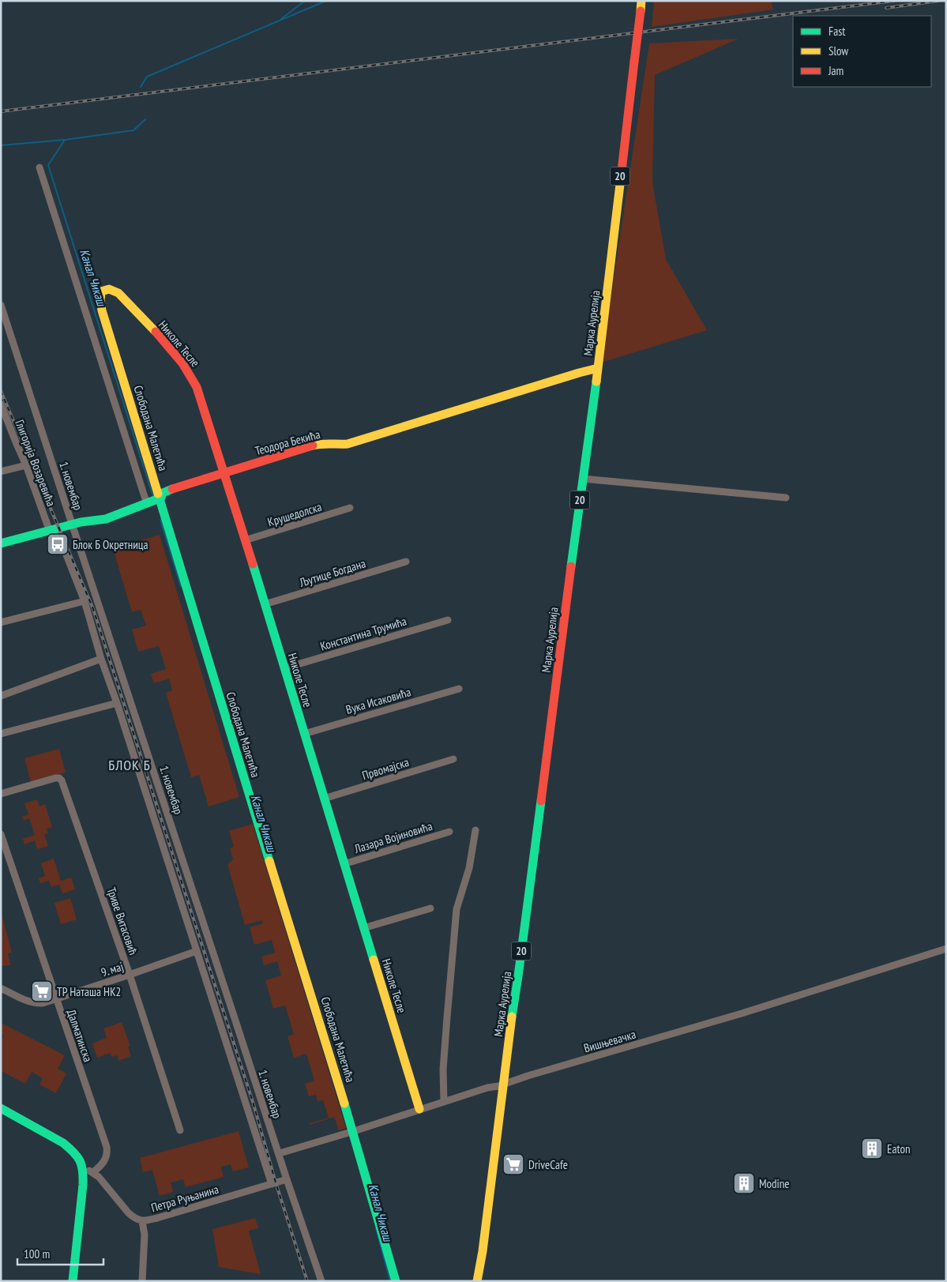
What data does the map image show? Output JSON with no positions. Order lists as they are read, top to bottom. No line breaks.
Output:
{"streets":{"street":["20","Марка Аурелија","Николе Тесле","Слободана Малетића","Теодора Бекића","Глигорија Возаревића","1. новембар","Крушедолска","Љутице Богдана","Константина Трумића","Вука Исаковића","Првомајска","Лазара Војиновића","Триве Витасовић","9. мај","Далматинска","Вишњевачка","Петра Руњанина"]},"crossings":[["Марка Аурелија","Теодора Бекића"],["Марка Аурелија","Вишњевачка"],["Николе Тесле","Слободана Малетића"],["Николе Тесле","Теодора Бекића"],["Николе Тесле","Крушедолска"],["Николе Тесле","Љутице Богдана"],["Николе Тесле","Константина Трумића"],["Николе Тесле","Вука Исаковића"],["Николе Тесле","Првомајска"],["Николе Тесле","Лазара Војиновића"],["Николе Тесле","Вишњевачка"],["Слободана Малетића","Теодора Бекића"],["Слободана Малетића","Вишњевачка"],["Теодора Бекића","Глигорија Возаревића"],["Теодора Бекића","1. новембар"],["1. новембар","Вишњевачка"],["1. новембар","Петра Руњанина"],["Триве Витасовић","9. мај"],["9. мај","Далматинска"],["Далматинска","Петра Руњанина"]],"districts":["БЛОК Б"],"water":["Канал Чикаш"],"places":{"bus stop":["Блок Б Окретница"],"supermarket":["ТР Наташа НК2","DriveCafe"],"building":["Eaton","Modine"]},"legend":["Fast","Slow","Jam"],"scale_bar":"100 m"}
